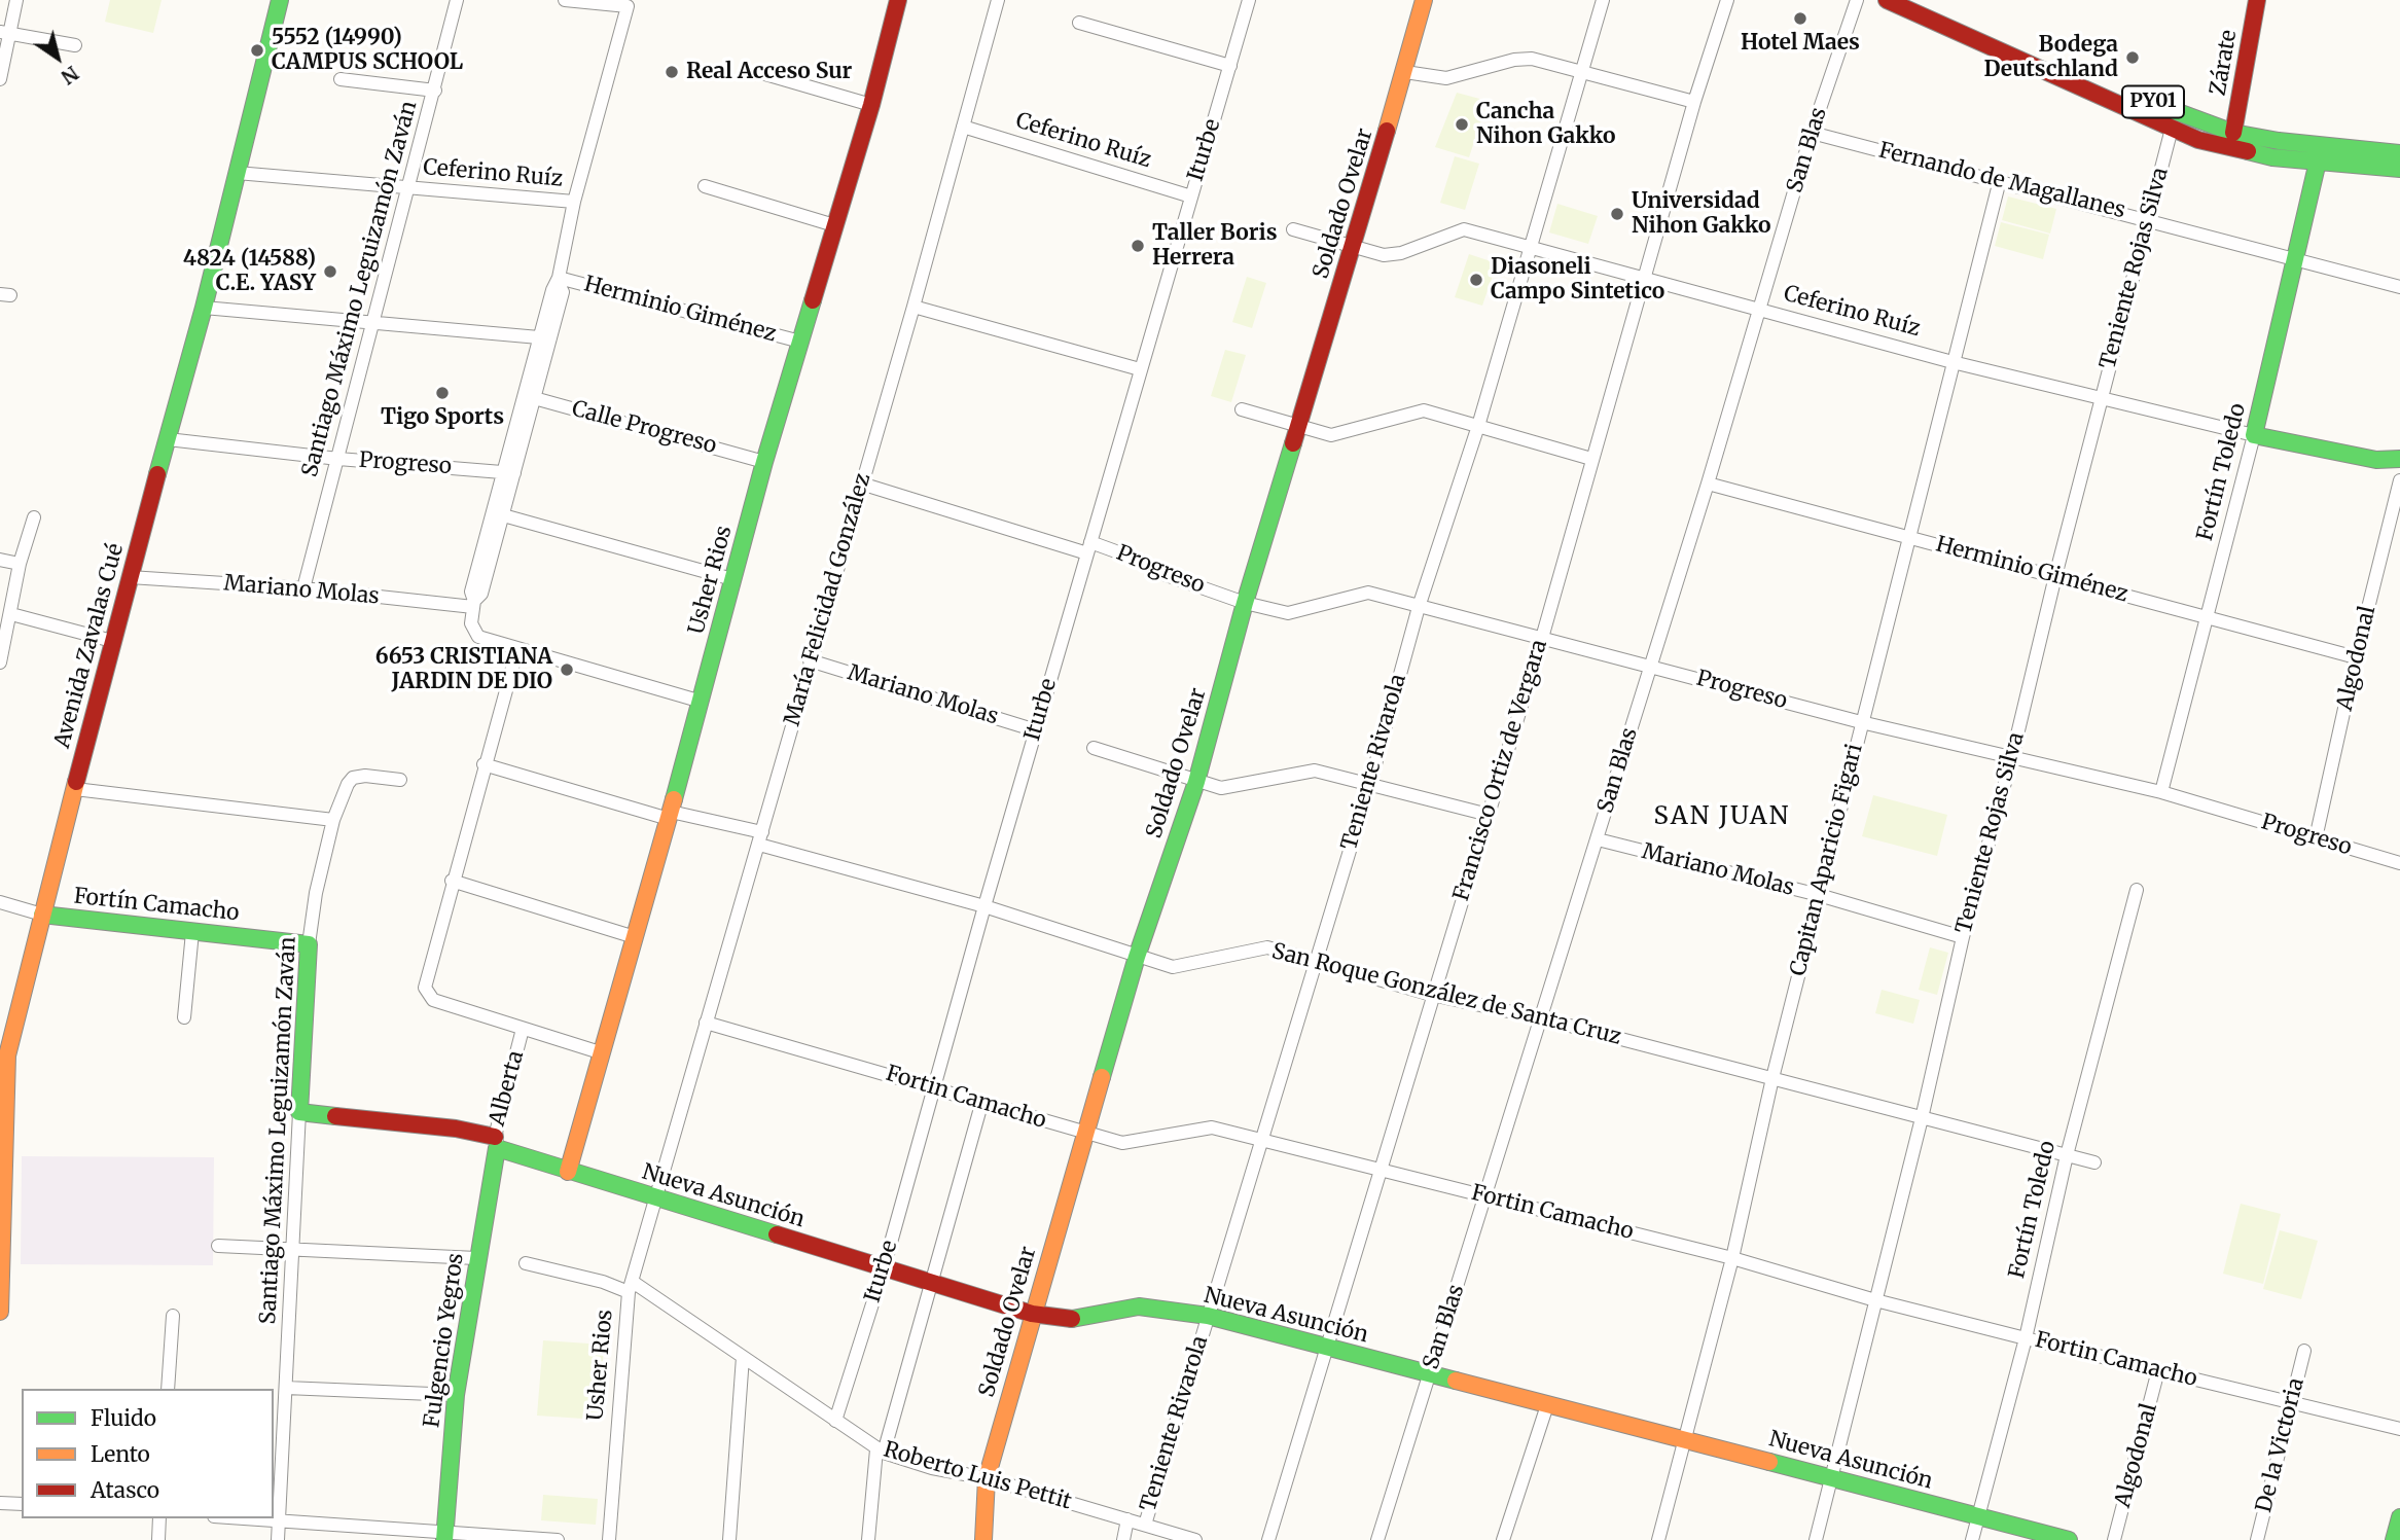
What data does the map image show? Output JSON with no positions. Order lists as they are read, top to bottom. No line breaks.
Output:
{"streets":{"main road":["Zárate","PY01","Ceferino Ruíz","Soldado Ovelar","Santiago Máximo Leguizamón Zaván","Fortín Toledo","Usher Rios","Avenida Zavalas Cué","Fortín Camacho","Nueva Asunción","Fulgencio Yegros"],"street":["Iturbe","San Blas","Fernando de Magallanes","Teniente Rojas Silva","Herminio Giménez","Calle Progreso","Progreso","Mariano Molas","María Felicidad González","Algodonal","Teniente Rivarola","Francisco Ortiz de Vergara","Capitan Aparicio Figari","San Roque González de Santa Cruz","Alberta","Fortin Camacho","De la Victoria","Roberto Luis Pettit"]},"crossings":[["Zárate","PY01"],["PY01","Teniente Rojas Silva"],["PY01","Fortín Toledo"],["Ceferino Ruíz","Iturbe"],["Ceferino Ruíz","San Blas"],["Ceferino Ruíz","Soldado Ovelar"],["Ceferino Ruíz","Teniente Rojas Silva"],["Ceferino Ruíz","Santiago Máximo Leguizamón Zaván"],["Ceferino Ruíz","Fortín Toledo"],["Ceferino Ruíz","María Felicidad González"],["Ceferino Ruíz","Avenida Zavalas Cué"],["Ceferino Ruíz","Teniente Rivarola"],["Ceferino Ruíz","Francisco Ortiz de Vergara"],["Ceferino Ruíz","Capitan Aparicio Figari"],["Iturbe","Progreso"],["Iturbe","Mariano Molas"],["Iturbe","San Roque González de Santa Cruz"],["Iturbe","Fortin Camacho"],["Iturbe","Nueva Asunción"],["Iturbe","Roberto Luis Pettit"],["San Blas","Fernando de Magallanes"],["San Blas","Herminio Giménez"],["San Blas","Progreso"],["San Blas","Mariano Molas"],["San Blas","San Roque González de Santa Cruz"],["San Blas","Fortin Camacho"],["San Blas","Nueva Asunción"],["Fernando de Magallanes","Teniente Rojas Silva"],["Fernando de Magallanes","Fortín Toledo"],["Fernando de Magallanes","Capitan Aparicio Figari"],["Soldado Ovelar","Progreso"],["Soldado Ovelar","San Roque González de Santa Cruz"],["Soldado Ovelar","Fortin Camacho"],["Soldado Ovelar","Nueva Asunción"],["Soldado Ovelar","Roberto Luis Pettit"],["Teniente Rojas Silva","Herminio Giménez"],["Teniente Rojas Silva","Progreso"],["Teniente Rojas Silva","Mariano Molas"],["Teniente Rojas Silva","San Roque González de Santa Cruz"],["Teniente Rojas Silva","Fortin Camacho"],["Teniente Rojas Silva","Nueva Asunción"],["Santiago Máximo Leguizamón Zaván","Progreso"],["Santiago Máximo Leguizamón Zaván","Mariano Molas"],["Santiago Máximo Leguizamón Zaván","Fortín Camacho"],["Santiago Máximo Leguizamón Zaván","Nueva Asunción"],["Herminio Giménez","Fortín Toledo"],["Herminio Giménez","Usher Rios"],["Herminio Giménez","Algodonal"],["Herminio Giménez","Capitan Aparicio Figari"],["Calle Progreso","Usher Rios"],["Progreso","Fortín Toledo"],["Progreso","María Felicidad González"],["Progreso","Avenida Zavalas Cué"],["Progreso","Algodonal"],["Progreso","Teniente Rivarola"],["Progreso","Francisco Ortiz de Vergara"],["Progreso","Capitan Aparicio Figari"],["Fortín Toledo","San Roque González de Santa Cruz"],["Fortín Toledo","Fortin Camacho"],["Fortín Toledo","Nueva Asunción"],["Usher Rios","María Felicidad González"],["Usher Rios","San Roque González de Santa Cruz"],["Usher Rios","Nueva Asunción"],["Usher Rios","Roberto Luis Pettit"],["Mariano Molas","María Felicidad González"],["Mariano Molas","Avenida Zavalas Cué"],["Mariano Molas","Capitan Aparicio Figari"],["María Felicidad González","San Roque González de Santa Cruz"],["María Felicidad González","Fortin Camacho"],["María Felicidad González","Nueva Asunción"],["Avenida Zavalas Cué","Fortín Camacho"],["Algodonal","Fortin Camacho"],["Teniente Rivarola","San Roque González de Santa Cruz"],["Teniente Rivarola","Fortin Camacho"],["Teniente Rivarola","Nueva Asunción"],["Teniente Rivarola","Roberto Luis Pettit"],["Francisco Ortiz de Vergara","San Roque González de Santa Cruz"],["Francisco Ortiz de Vergara","Fortin Camacho"],["Francisco Ortiz de Vergara","Nueva Asunción"],["Capitan Aparicio Figari","San Roque González de Santa Cruz"],["Capitan Aparicio Figari","Fortin Camacho"],["Capitan Aparicio Figari","Nueva Asunción"],["Alberta","Nueva Asunción"],["Alberta","Fulgencio Yegros"],["Fortin Camacho","De la Victoria"],["Nueva Asunción","Fulgencio Yegros"]],"districts":["SAN JUAN"],"places":["Hotel Maes","5552 (14990) CAMPUS SCHOOL","Bodega Deutschland","Real Acceso Sur","Cancha Nihon Gakko","Universidad Nihon Gakko","Taller Boris Herrera","4824 (14588) C.E. YASY","Diasoneli Campo Sintetico","Tigo Sports","6653 CRISTIANA JARDIN DE DIO"],"legend":["Fluido","Lento","Atasco"],"north":"bottom right"}
